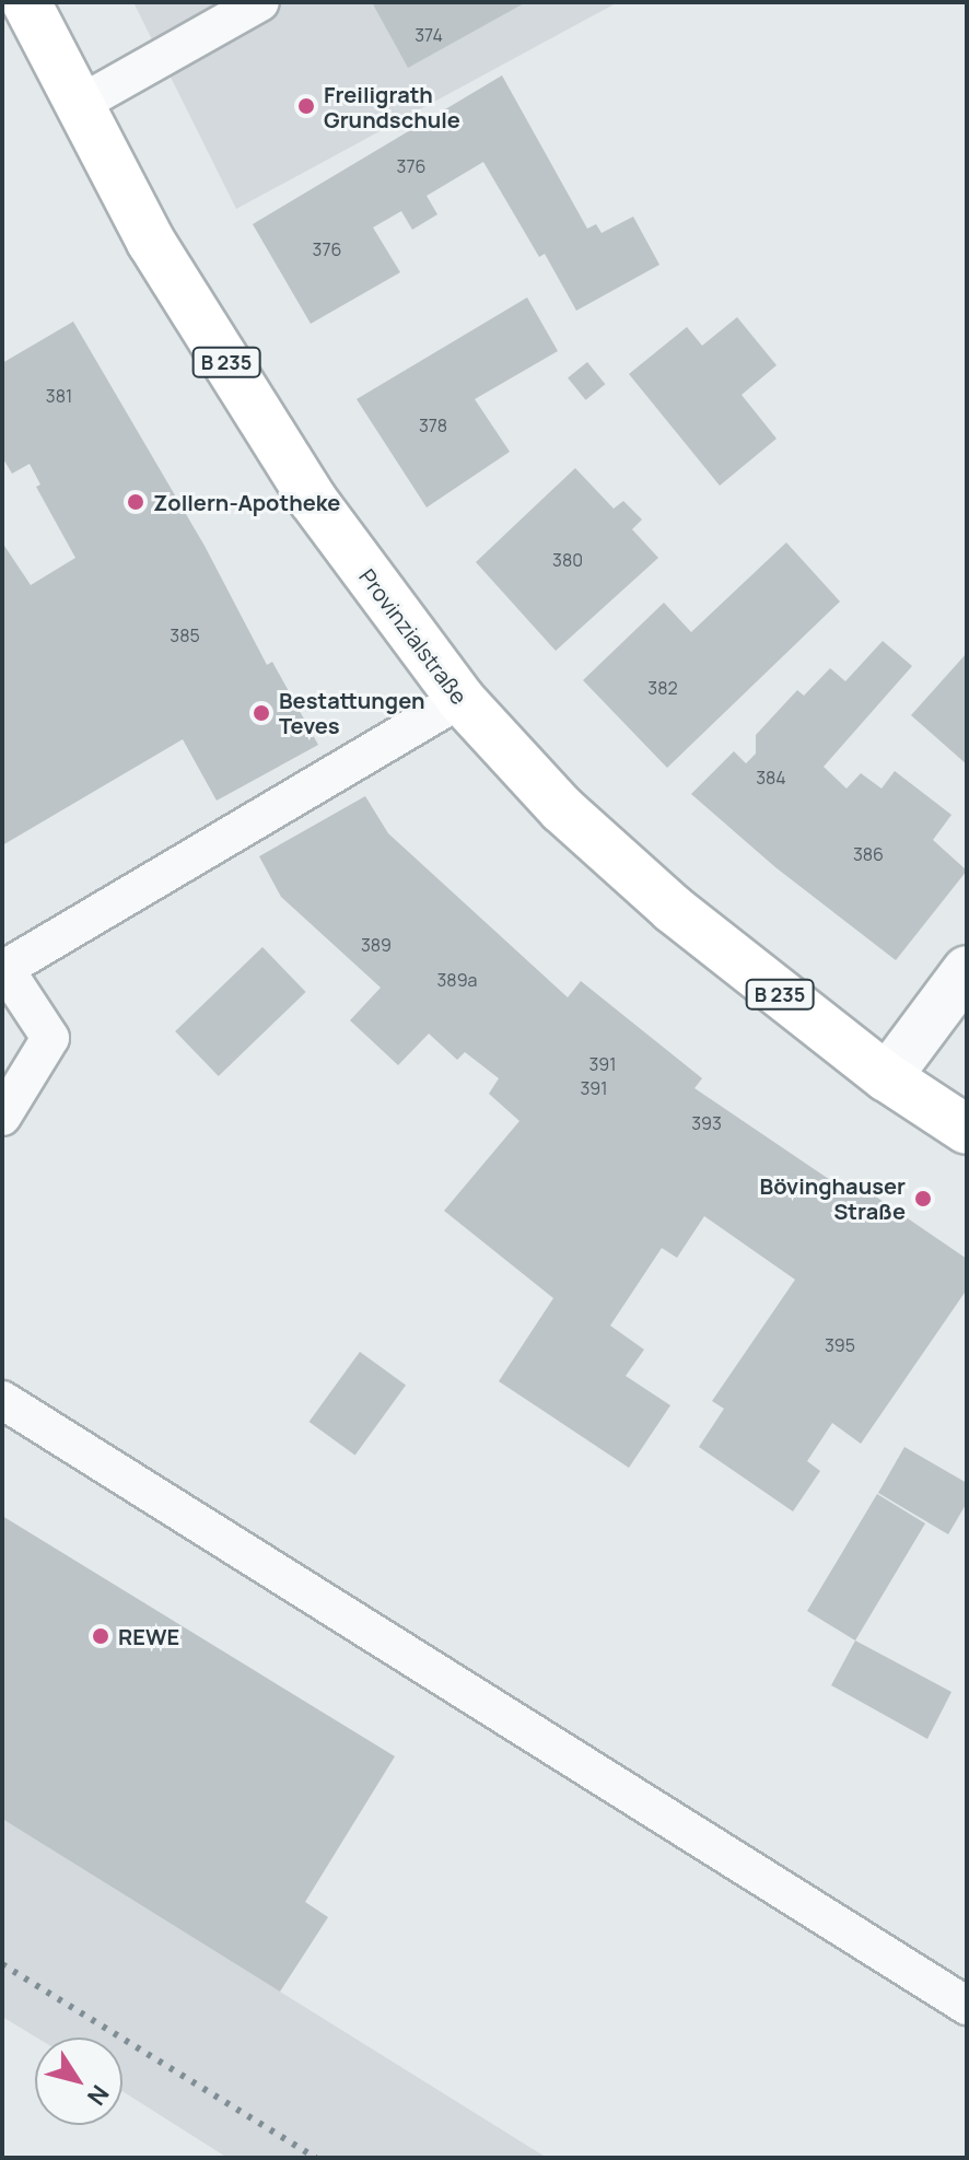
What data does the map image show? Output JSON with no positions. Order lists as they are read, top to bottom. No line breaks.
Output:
{"streets":{"main road":["B 235","Provinzialstraße"]},"places":["Freiligrath Grundschule","Zollern-Apotheke","Bestattungen Teves","Bövinghauser Straße","REWE"],"house_numbers":["374","376","376","381","378","380","385","382","384","386","389","389a","391","391","393","395"],"north":"bottom right"}
